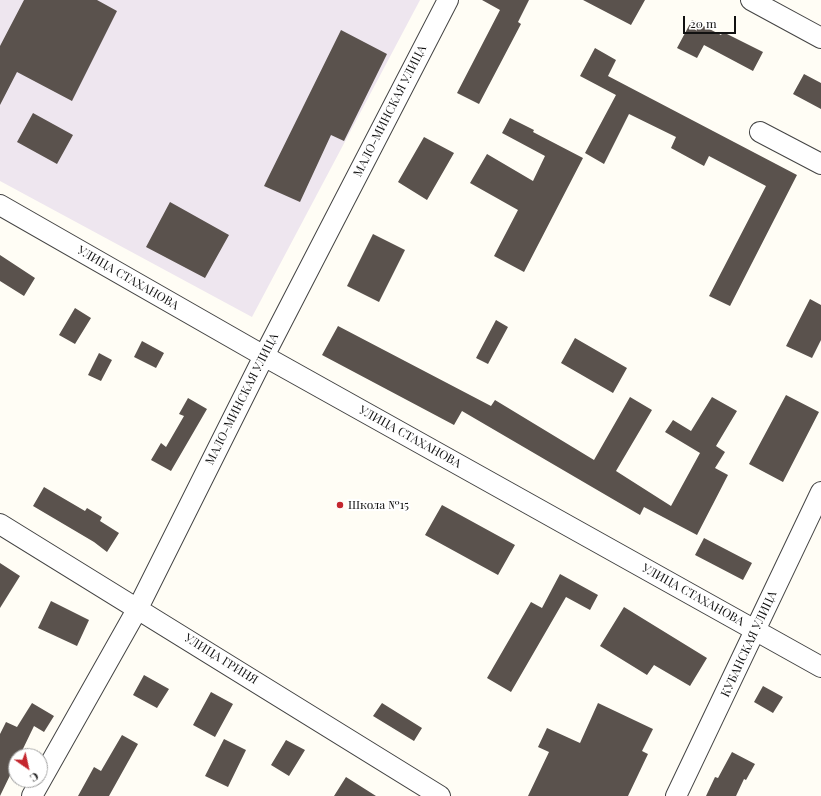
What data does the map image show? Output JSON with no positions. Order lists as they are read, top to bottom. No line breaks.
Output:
{"streets":{"street":["МАЛО-МИНСКАЯ УЛИЦА","УЛИЦА СТАХАНОВА","КУБАНСКАЯ УЛИЦА","УЛИЦА ГРИНЯ"]},"crossings":[["МАЛО-МИНСКАЯ УЛИЦА","УЛИЦА СТАХАНОВА"],["МАЛО-МИНСКАЯ УЛИЦА","УЛИЦА ГРИНЯ"],["УЛИЦА СТАХАНОВА","КУБАНСКАЯ УЛИЦА"]],"places":["Школа №15"],"scale_bar":"20 m","north":"bottom right"}
